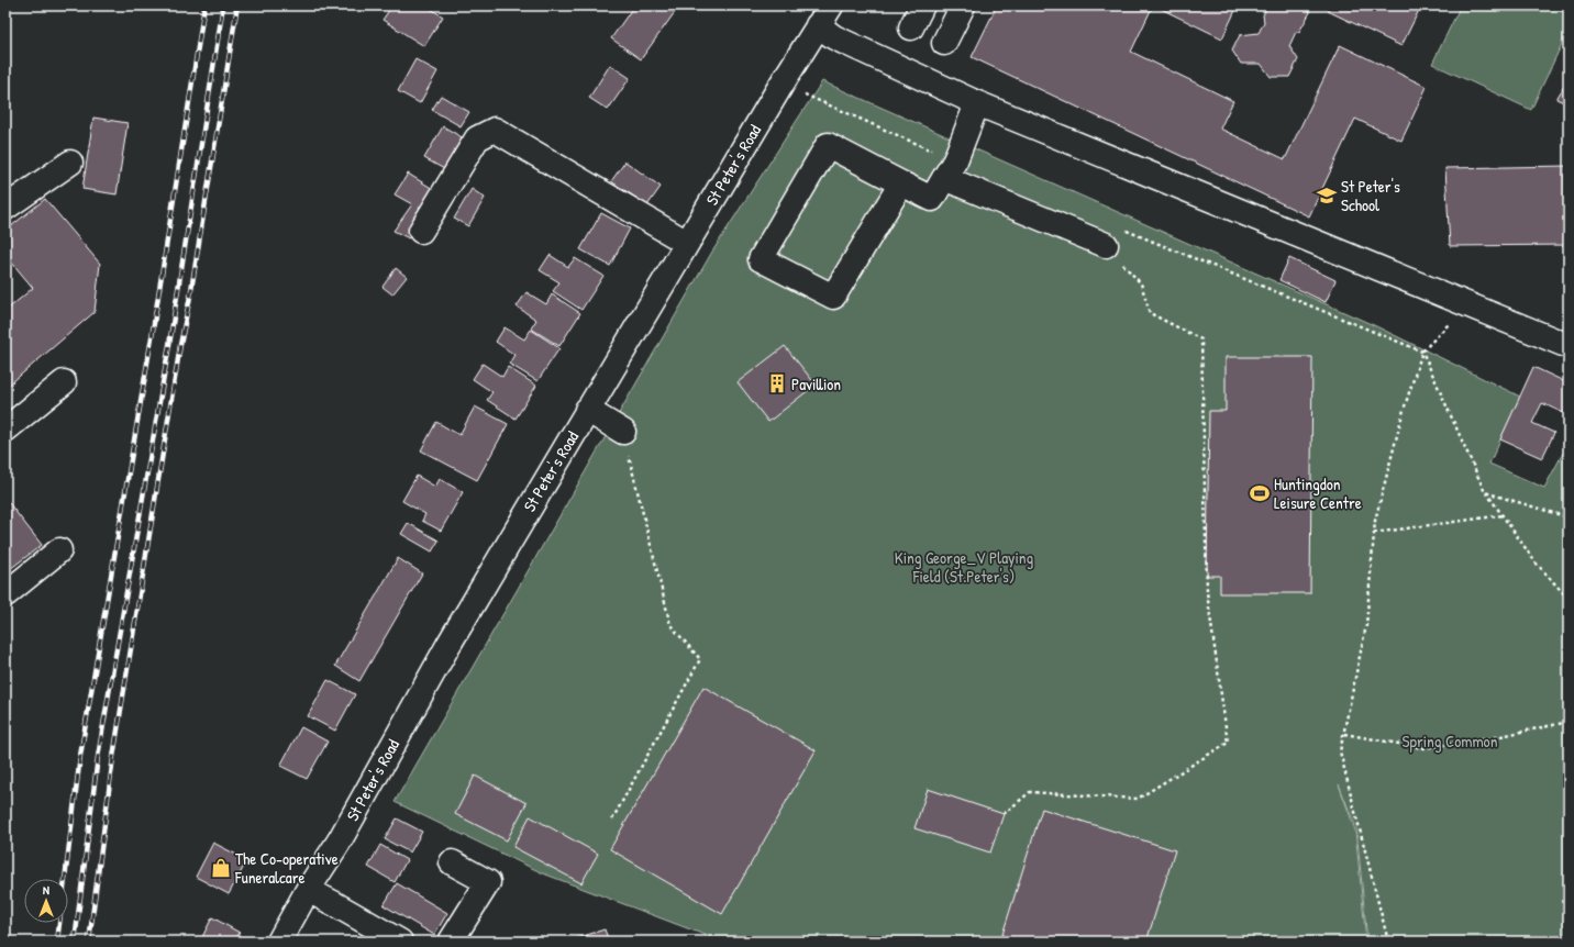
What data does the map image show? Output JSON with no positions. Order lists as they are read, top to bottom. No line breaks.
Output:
{"streets":{"street":["St Peter's Road"]},"parks":["King George_V Playing Field (St.Peter's)","Spring Common"],"places":{"school or university":["St Peter's School"],"building":["Pavillion"],"sports":["Huntingdon Leisure Centre"],"shop":["The Co-operative Funeralcare"]},"north":"top"}
